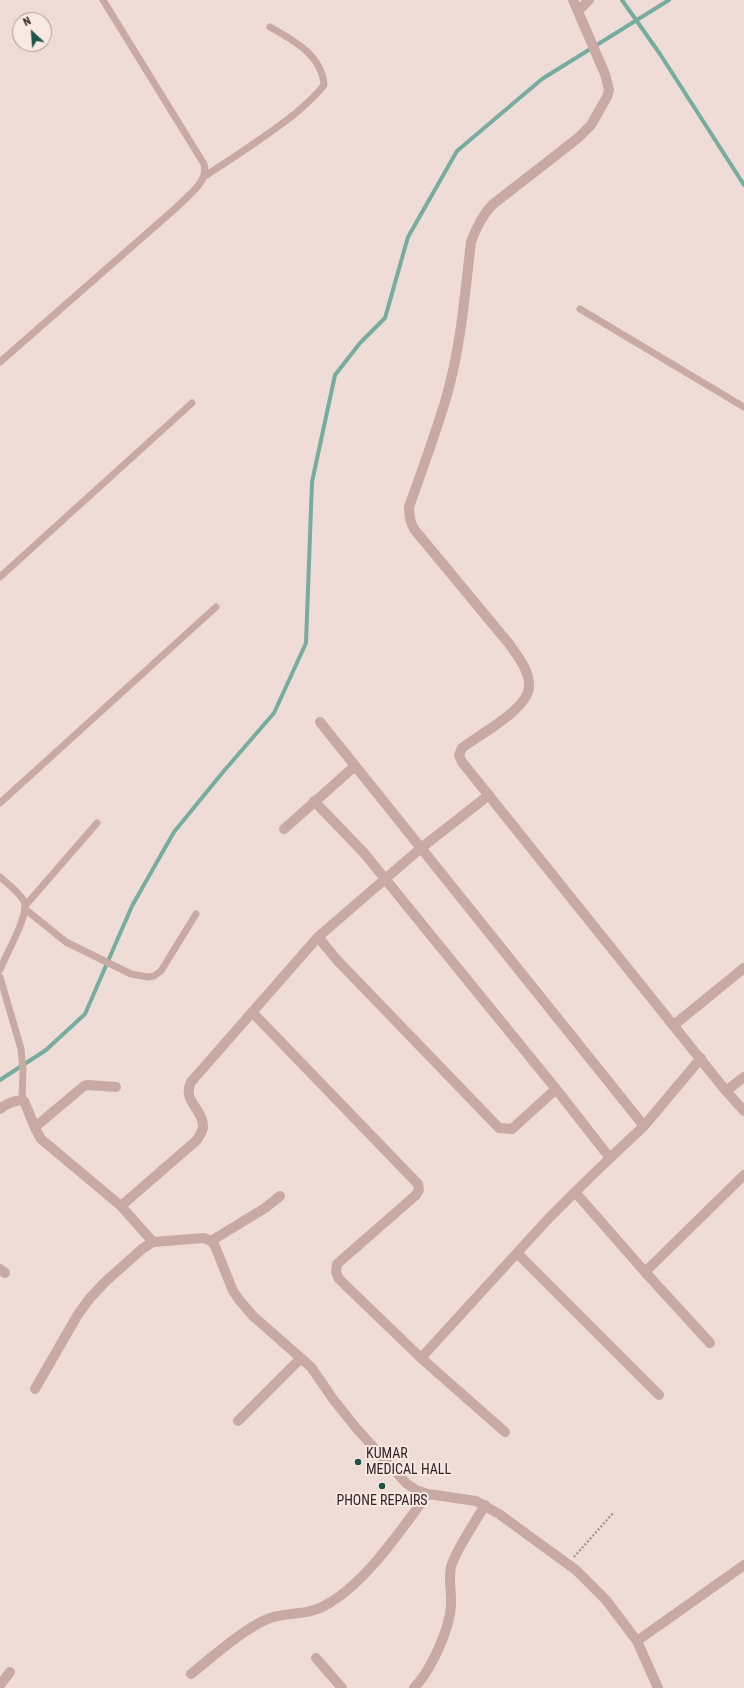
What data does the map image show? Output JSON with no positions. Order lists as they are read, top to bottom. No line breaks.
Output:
{"places":["KUMAR MEDICAL HALL","PHONE REPAIRS"],"north":"top left"}
